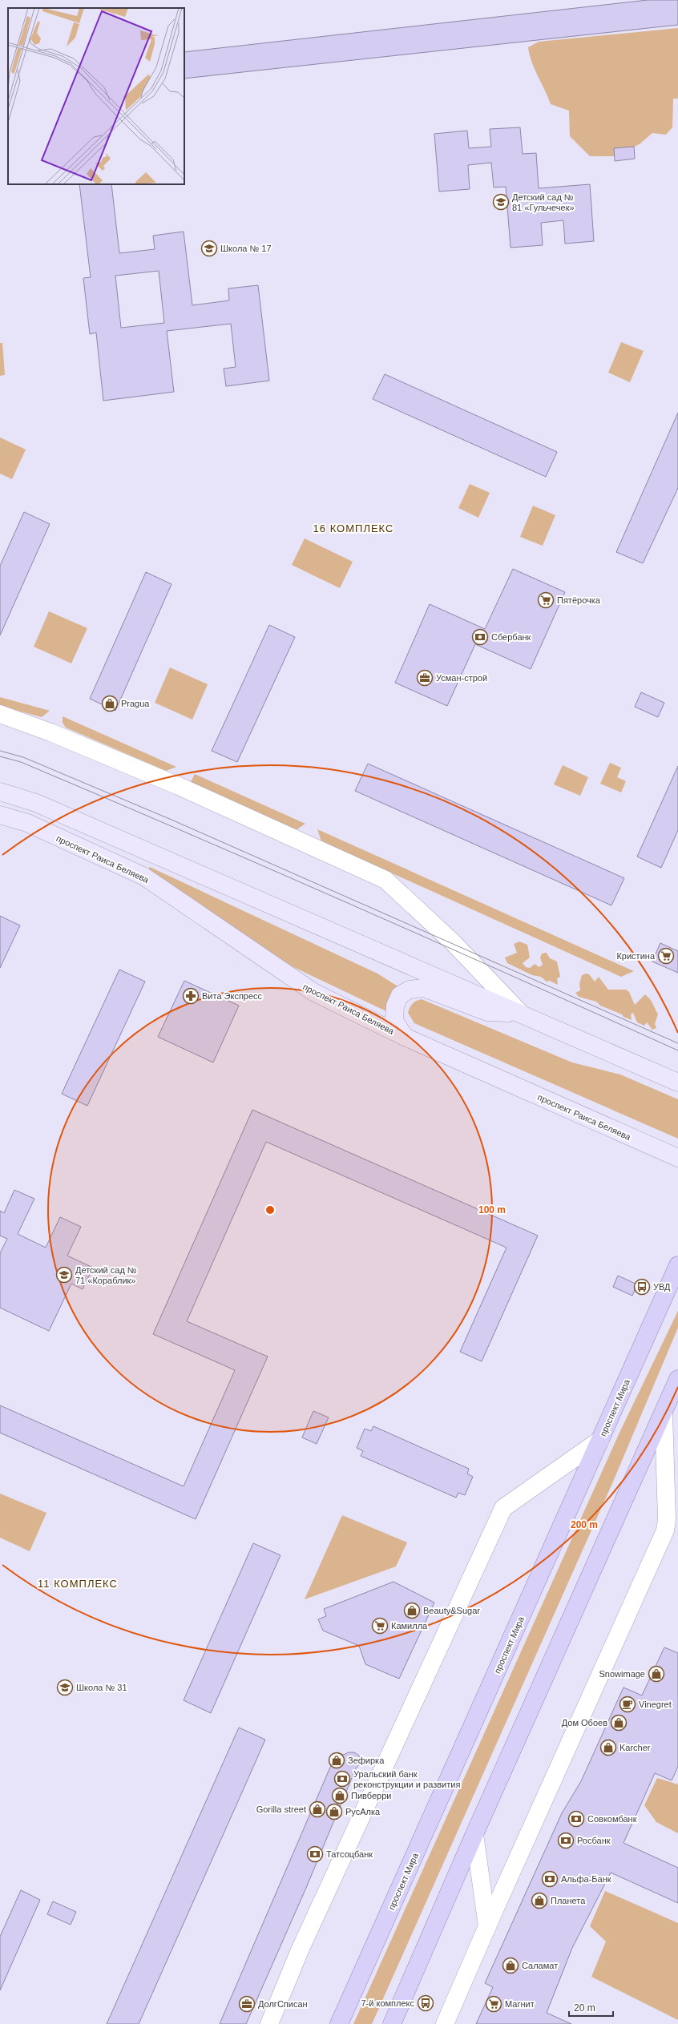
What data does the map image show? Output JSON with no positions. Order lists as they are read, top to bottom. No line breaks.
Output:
{"streets":{"main road":["проспект Мира"],"street":["проспект Раиса Беляева"]},"districts":["16 КОМПЛЕКС","11 КОМПЛЕКС"],"places":{"school or university":["Детский сад № 81 «Гульчечек»","Школа № 17","Детский сад № 71 «Кораблик»","Школа № 31"],"supermarket":["Пятёрочка","Кристина","Камилла","Магнит"],"bank":["Сбербанк","Уральский банк реконструкции и развития","Совкомбанк","Росбанк","Татсоцбанк","Альфа-Банк"],"office":["Усман-строй","ДолгСписан"],"shop":["Pragua","Beauty&Sugar","Snowimage","Дом Обоев","Karcher","Зефирка","Пивберри","Gorilla street","РусАлка","Планета","Саламат"],"pharmacy":["Вита Экспресс"],"bus stop":["УВД","7-й комплекс"],"cafe":["Vinegret"]},"scale_bar":"20 m","rings":["100 m","200 m"]}
